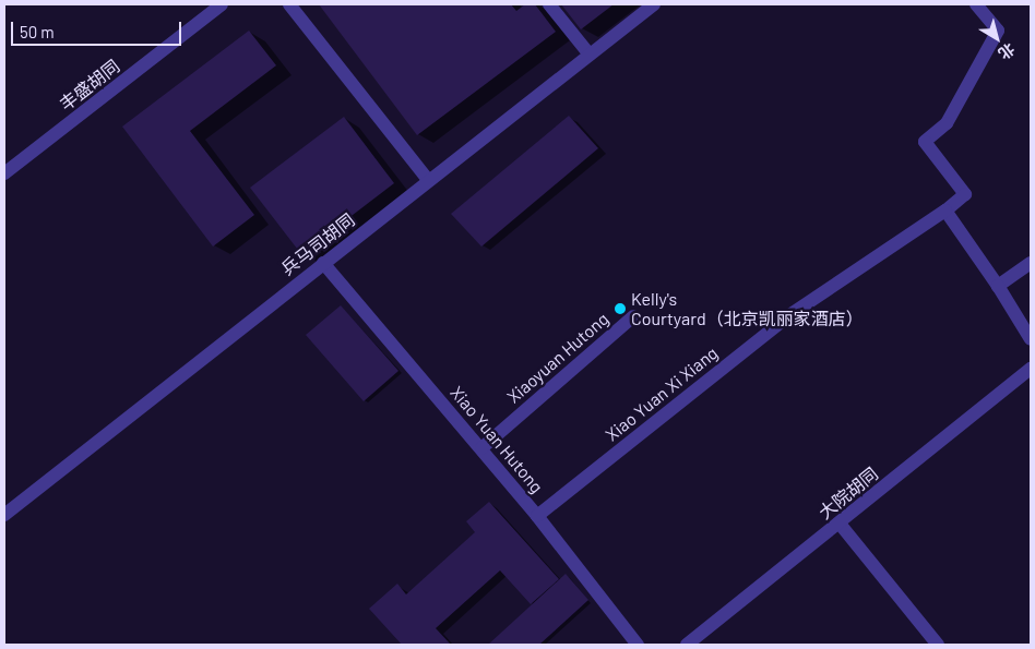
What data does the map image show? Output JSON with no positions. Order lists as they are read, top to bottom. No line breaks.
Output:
{"streets":{"lane":["丰盛胡同","兵马司胡同","Xiaoyuan Hutong","Xiao Yuan Xi Xiang","Xiao Yuan Hutong","大院胡同"]},"crossings":[["兵马司胡同","Xiao Yuan Hutong"],["Xiaoyuan Hutong","Xiao Yuan Hutong"],["Xiao Yuan Xi Xiang","Xiao Yuan Hutong"]],"places":["Kelly's Courtyard（北京凯丽家酒店）"],"scale_bar":"50 m","north":"bottom right"}
